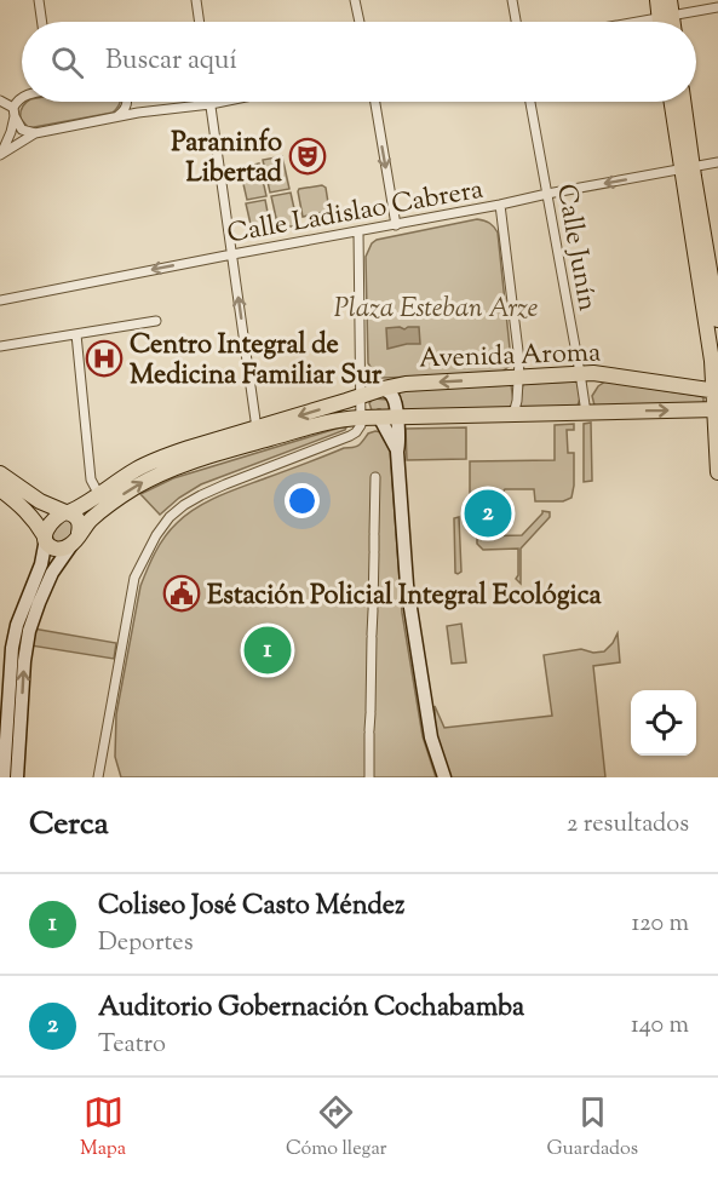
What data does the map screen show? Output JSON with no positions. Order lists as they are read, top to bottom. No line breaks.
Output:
{"streets":{"main road":["Avenida Aroma"],"street":["Calle Ladislao Cabrera","Calle Junín"]},"crossings":[["Calle Ladislao Cabrera","Calle Junín"],["Calle Junín","Avenida Aroma"]],"parks":["Plaza Esteban Arze"],"places":{"theatre":["Paraninfo Libertad"],"hospital":["Centro Integral de Medicina Familiar Sur"],"public building":["Estación Policial Integral Ecológica"]},"page":{"search":"Buscar aquí","pins":["2","1"],"heading":["Cerca","2 resultados"],"list":[{"mark":"1","name":"Coliseo José Casto Méndez","note":"Deportes","value":"120 m"},{"mark":"2","name":"Auditorio Gobernación Cochabamba","note":"Teatro","value":"140 m"}],"nav":["Mapa","Cómo llegar","Guardados"]}}
